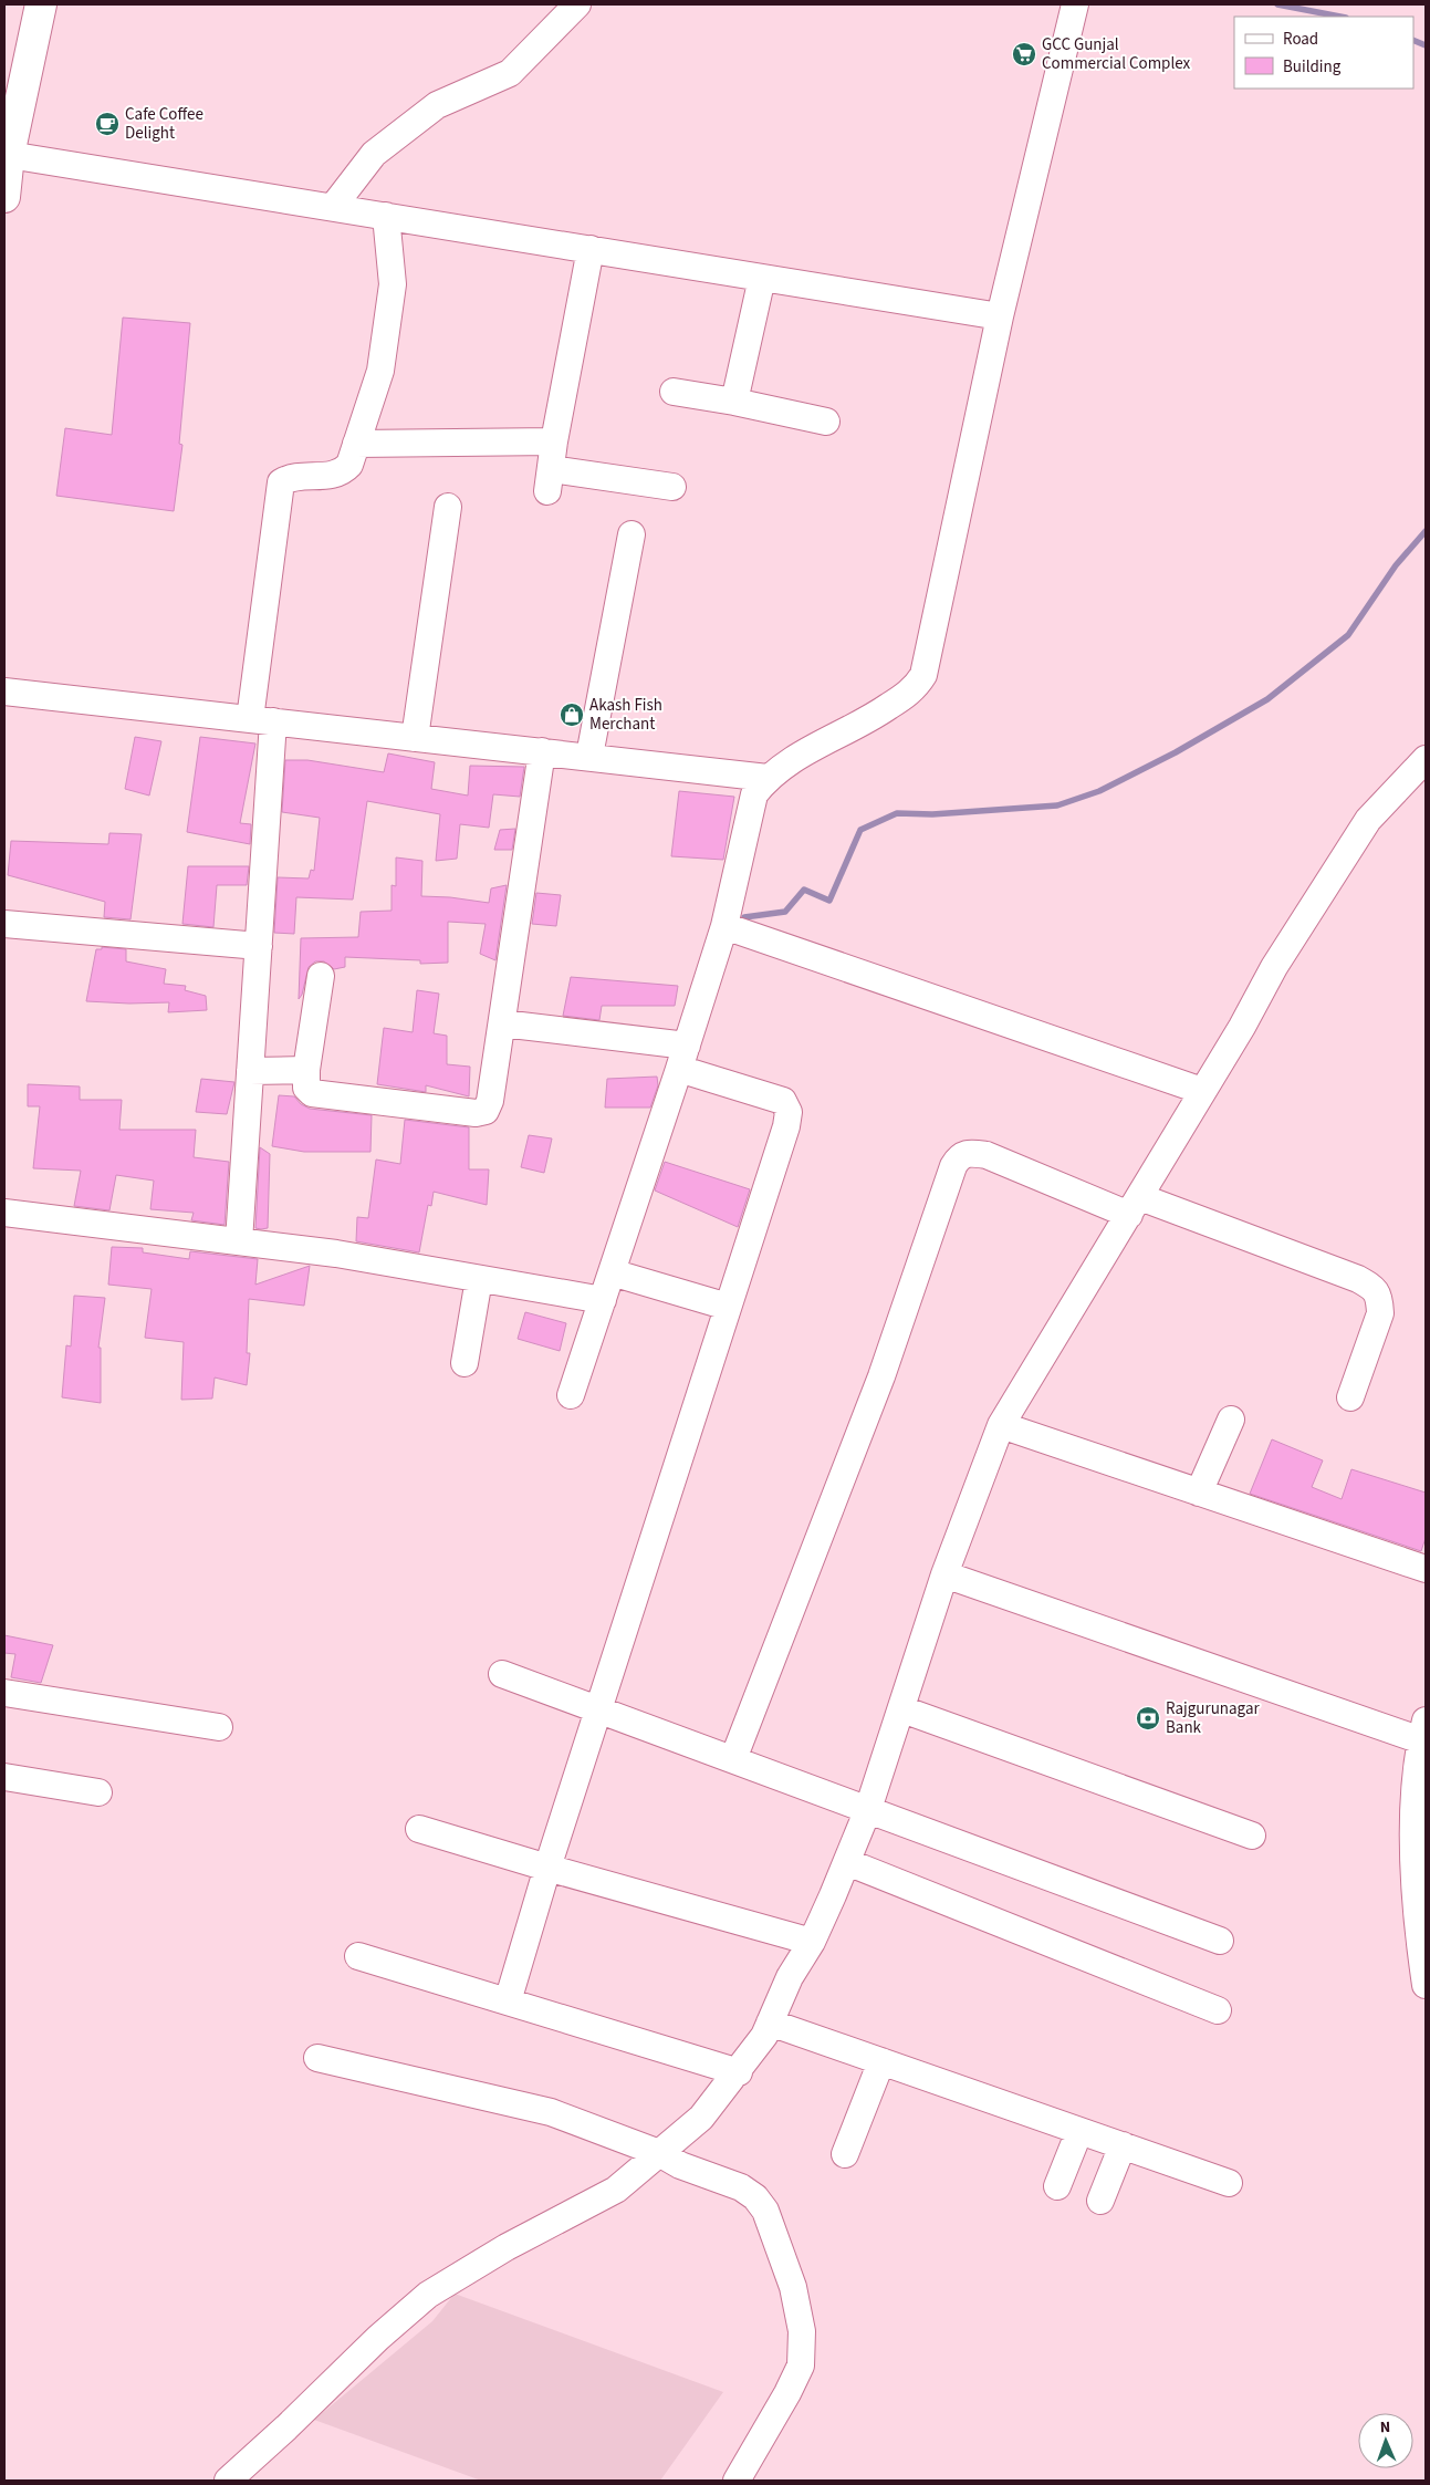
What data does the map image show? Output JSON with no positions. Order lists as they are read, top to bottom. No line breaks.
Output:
{"places":{"supermarket":["GCC Gunjal Commercial Complex"],"cafe":["Cafe Coffee Delight"],"shop":["Akash Fish Merchant"],"bank":["Rajgurunagar Bank"]},"legend":["Road","Building"],"north":"top"}
